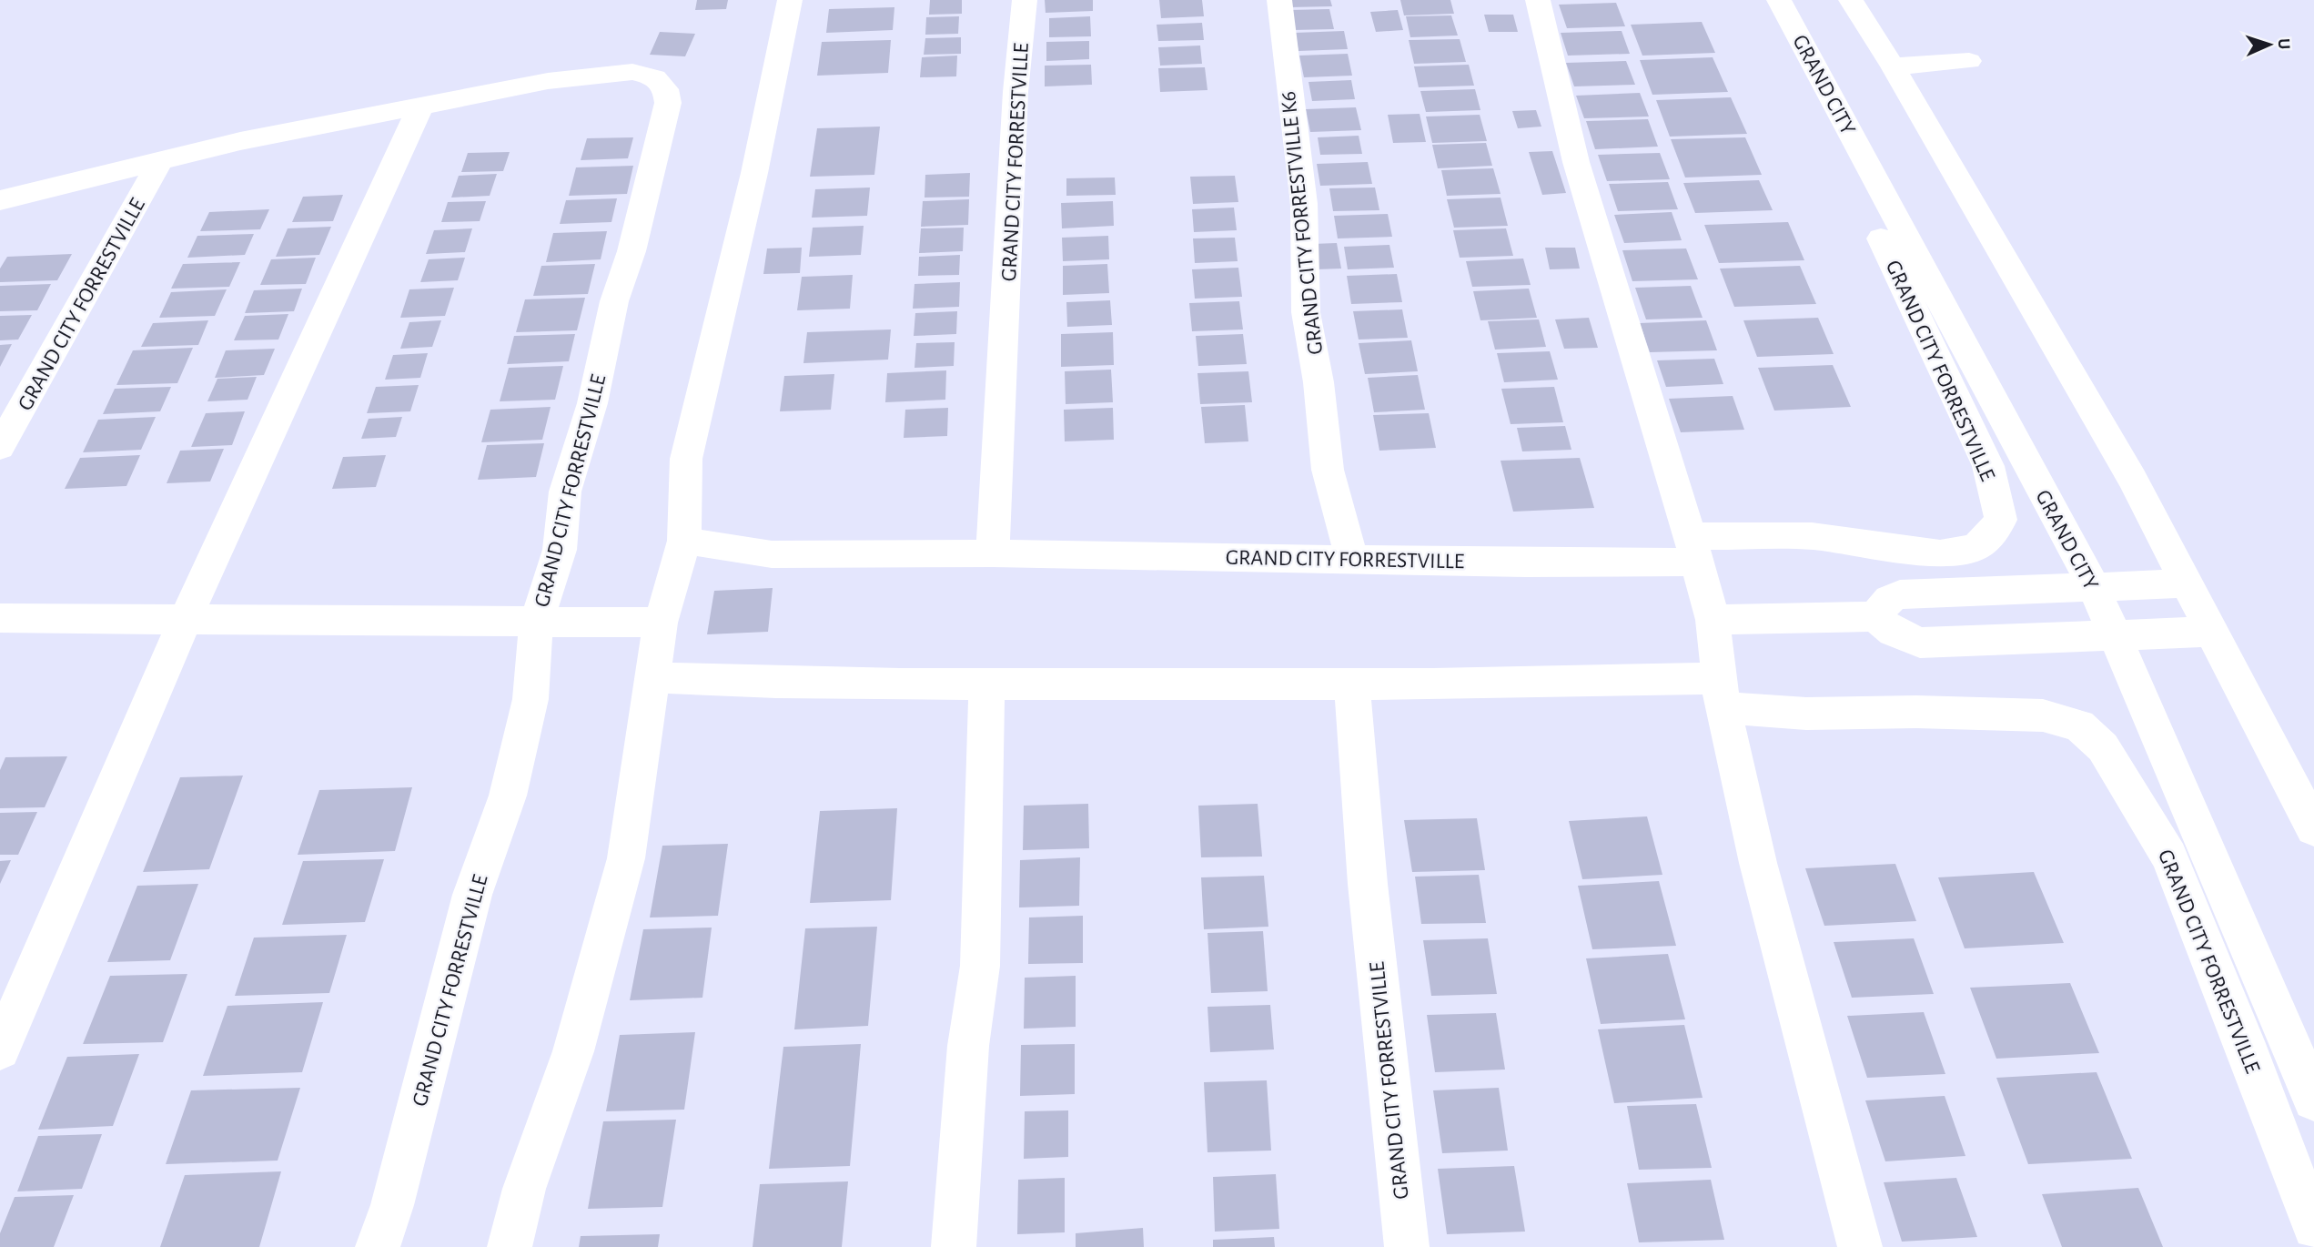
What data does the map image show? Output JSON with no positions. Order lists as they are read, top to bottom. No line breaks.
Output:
{"streets":{"street":["GRAND CITY","GRAND CITY FORRESTVILLE","GRAND CITY FORRESTVILLE K6"]},"crossings":[["GRAND CITY FORRESTVILLE","GRAND CITY FORRESTVILLE K6"]],"north":"right"}
